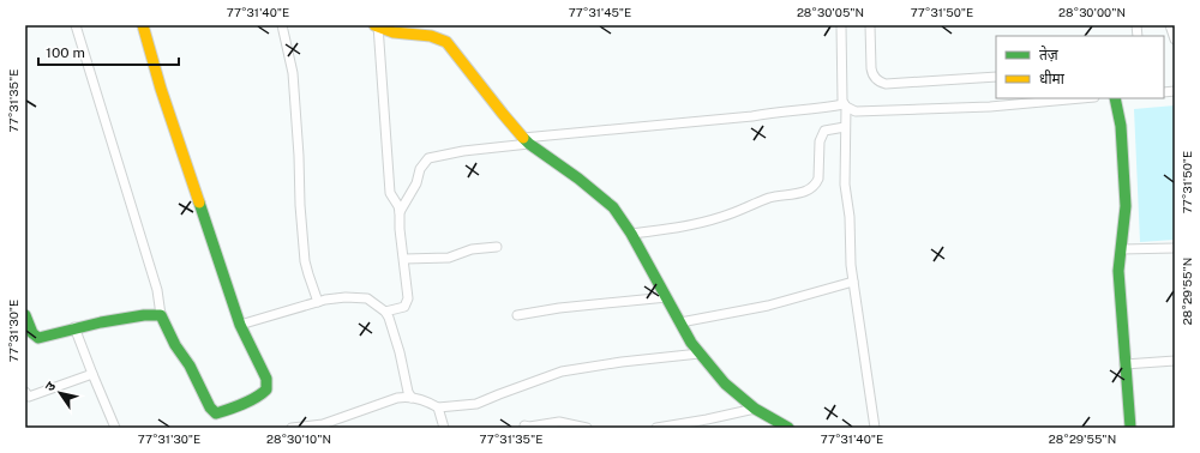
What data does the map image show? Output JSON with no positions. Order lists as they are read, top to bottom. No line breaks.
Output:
{"legend":["तेज़","धीमा"],"scale_bar":"100 m","north":"top left","coordinates":["77°31'40\"E","77°31'45\"E","28°30'05\"N","77°31'50\"E","28°30'00\"N","77°31'35\"E","28°29'55\"N","77°31'30\"E","28°30'10\"N"]}
